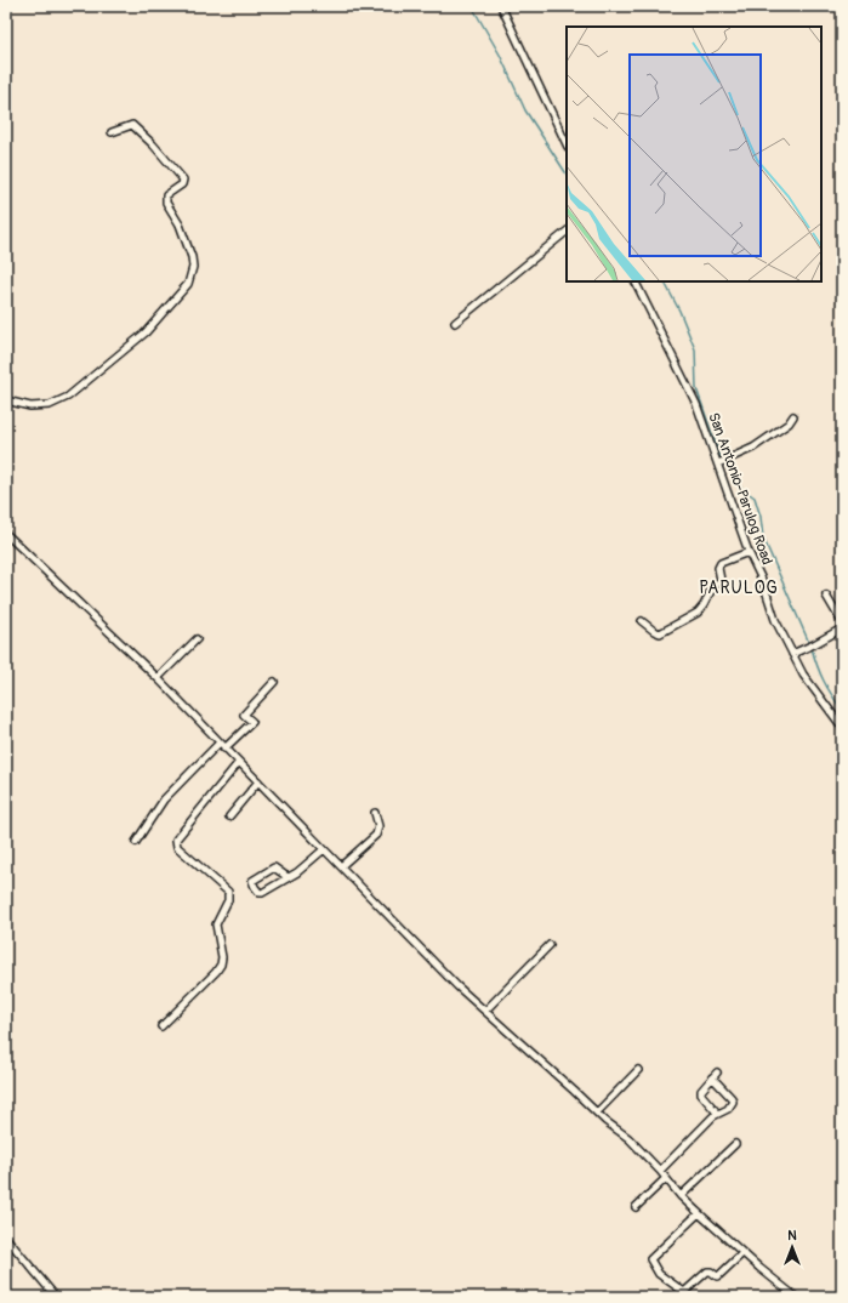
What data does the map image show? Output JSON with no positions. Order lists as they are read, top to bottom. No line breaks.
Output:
{"streets":{"street":["San Antonio-Parulog Road"]},"districts":["PARULOG"],"north":"top"}
